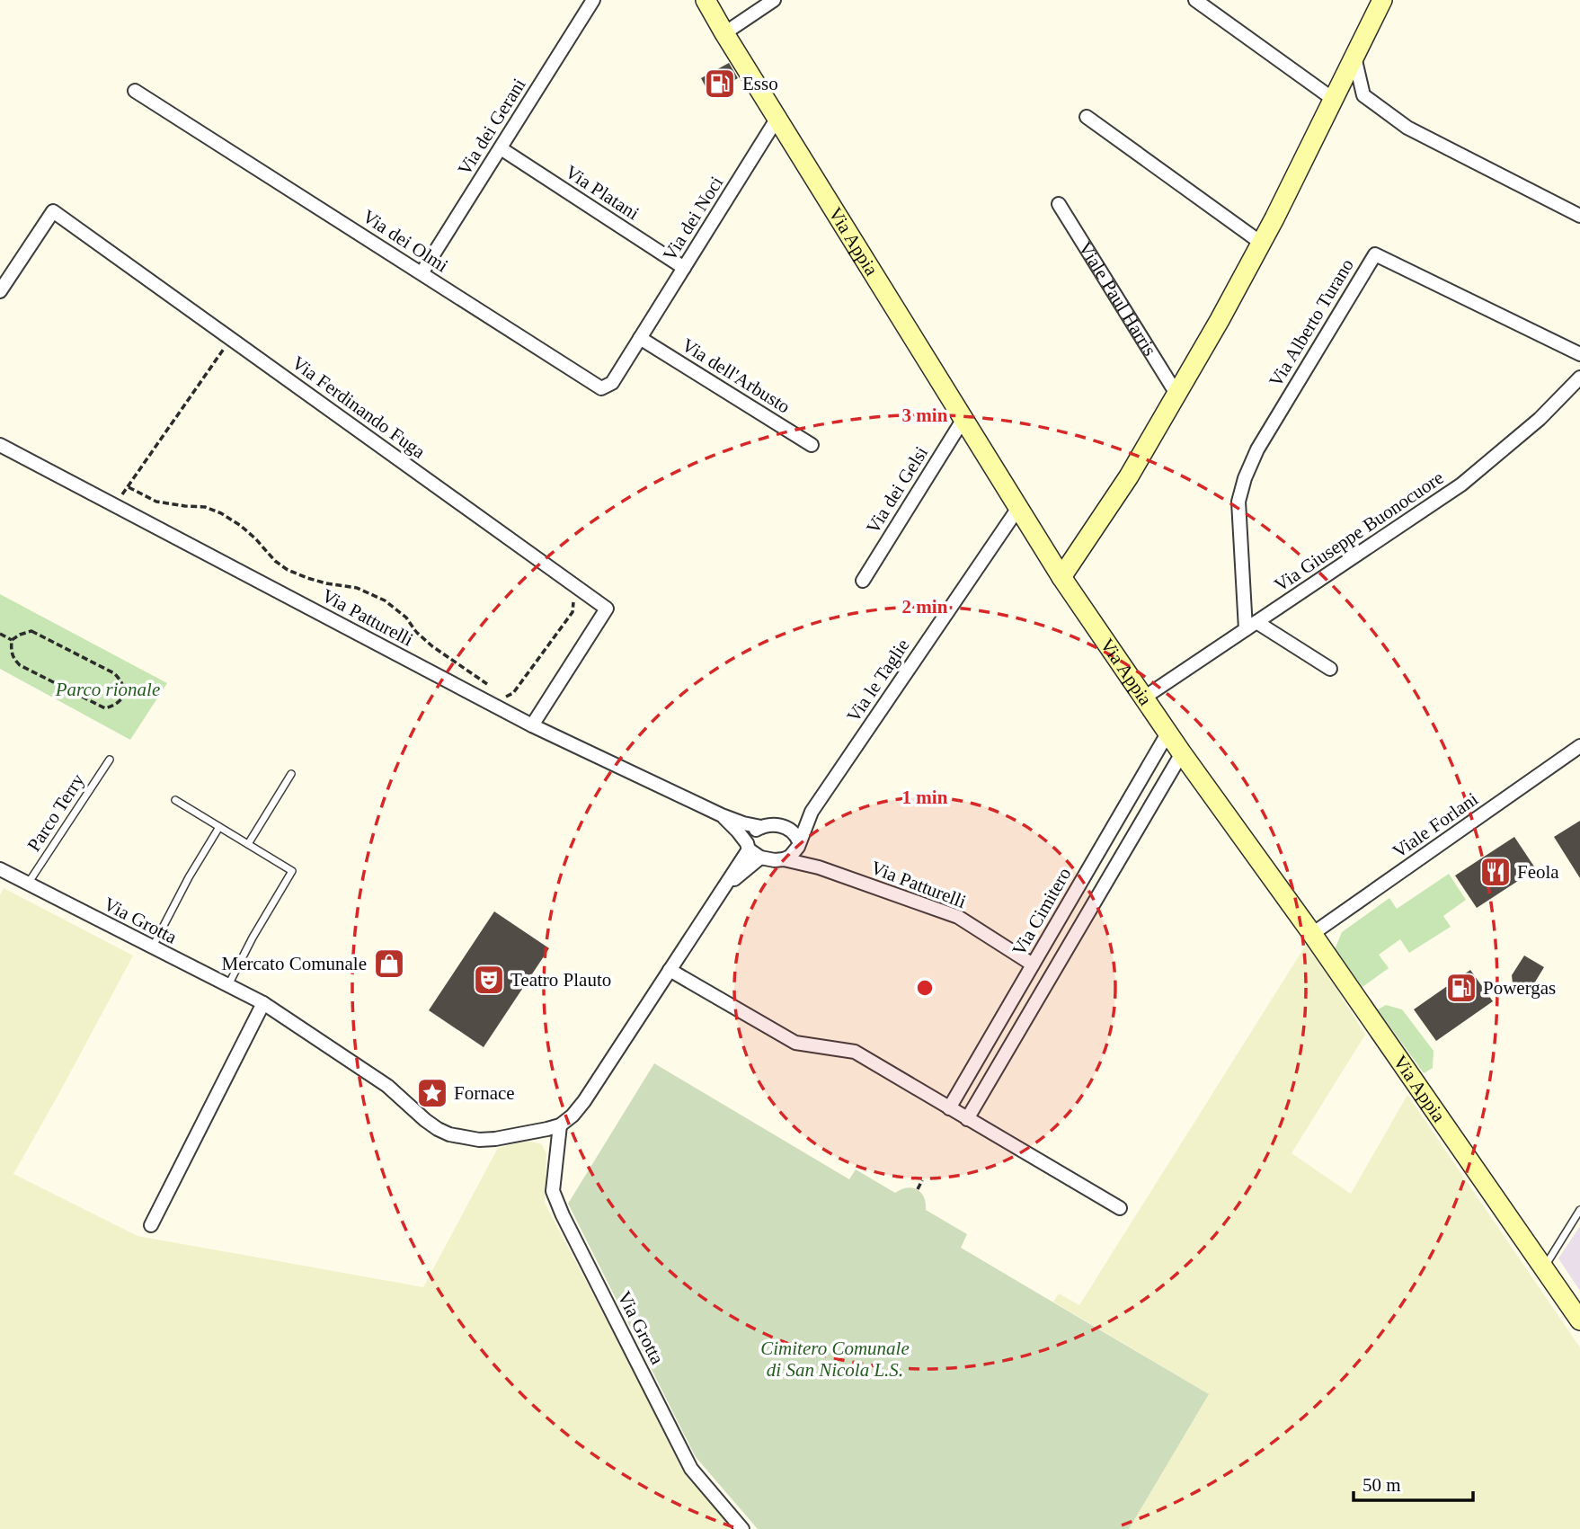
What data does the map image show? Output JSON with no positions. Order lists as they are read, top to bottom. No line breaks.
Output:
{"streets":{"street":["Via dei Gerani","Via Platani","Via dei Noci","Via dei Olmi","Via Appia","Viale Paul Harris","Via Alberto Turano","Via dell'Arbusto","Via Ferdinando Fuga","Via dei Gelsi","Via Giuseppe Buonocuore","Via Patturelli","Via le Taglie","Viale Forlani","Via Cimitero","Via Grotta"],"lane":["Parco Terry"]},"crossings":[["Via dei Gerani","Via Platani"],["Via dei Gerani","Via dei Olmi"],["Via Platani","Via dei Noci"],["Via dei Noci","Via dei Olmi"],["Via dei Noci","Via Appia"],["Via dei Noci","Via dell'Arbusto"],["Via dei Olmi","Via dell'Arbusto"],["Via Appia","Via dei Gelsi"],["Via Appia","Via Giuseppe Buonocuore"],["Via Appia","Via le Taglie"],["Via Appia","Viale Forlani"],["Via Appia","Via Cimitero"],["Via Alberto Turano","Via Giuseppe Buonocuore"],["Via Ferdinando Fuga","Via Patturelli"],["Via Patturelli","Via le Taglie"],["Via Patturelli","Via Cimitero"],["Parco Terry","Via Grotta"]],"parks":["Parco rionale","Cimitero Comunale di San Nicola L.S."],"places":{"fuel station":["Esso","Powergas"],"restaurant":["Feola"],"shop":["Mercato Comunale"],"theatre":["Teatro Plauto"],"place":["Fornace"]},"scale_bar":"50 m","rings":["3 min","2 min","1 min"]}
